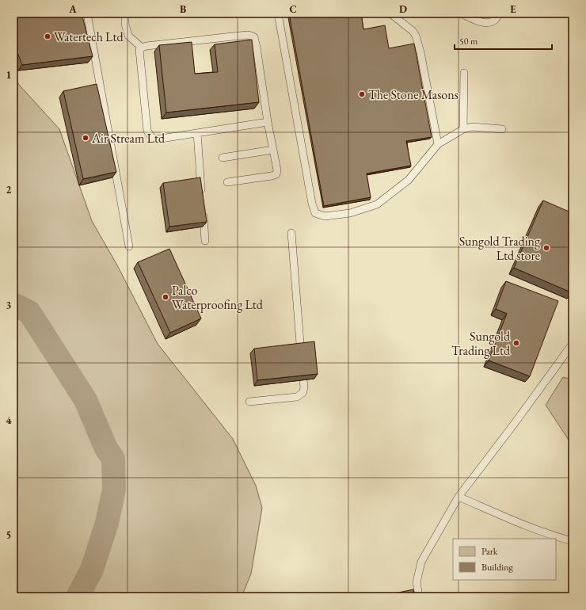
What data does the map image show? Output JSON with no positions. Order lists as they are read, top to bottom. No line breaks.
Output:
{"places":["Watertech Ltd","The Stone Masons","Air Stream Ltd","Sungold Trading Ltd store","Palco Waterproofing Ltd","Sungold Trading Ltd"],"legend":["Park","Building"],"scale_bar":"50 m","grid":{"columns":["A","B","C","D","E"],"rows":["1","2","3","4","5"]}}
